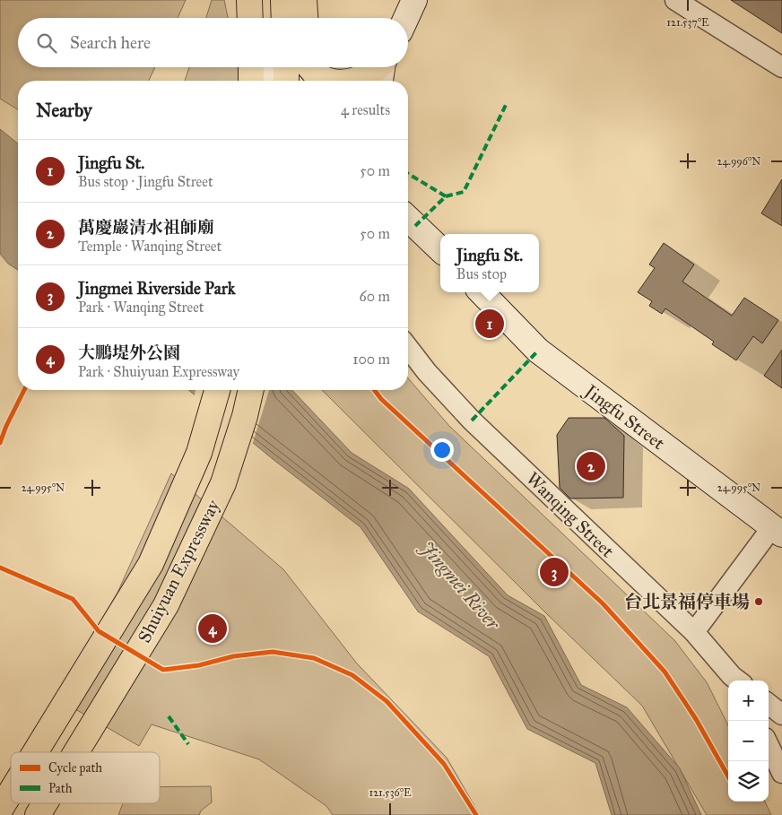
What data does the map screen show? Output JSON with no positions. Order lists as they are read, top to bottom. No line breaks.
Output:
{"streets":{"highway":["Shuiyuan Expressway"],"street":["Jingfu Street","Wanqing Street"]},"water":["Jingmei River"],"places":["台北景福停車場"],"legend":["Cycle path","Path"],"page":{"search":"Search here","heading":["Nearby","4 results"],"list":[{"mark":"1","name":"Jingfu St.","note":"Bus stop · Jingfu Street","value":"50 m"},{"mark":"2","name":"萬慶巖清水祖師廟","note":"Temple · Wanqing Street","value":"50 m"},{"mark":"3","name":"Jingmei Riverside Park","note":"Park · Wanqing Street","value":"60 m"},{"mark":"4","name":"大鵬堤外公園","note":"Park · Shuiyuan Expressway","value":"100 m"}],"popup":["Jingfu St.","Bus stop"],"pins":["1","2","3","4"],"map_buttons":["+","−"]},"coordinates":["121.537°E","24.996°N","24.995°N","121.536°E"]}
